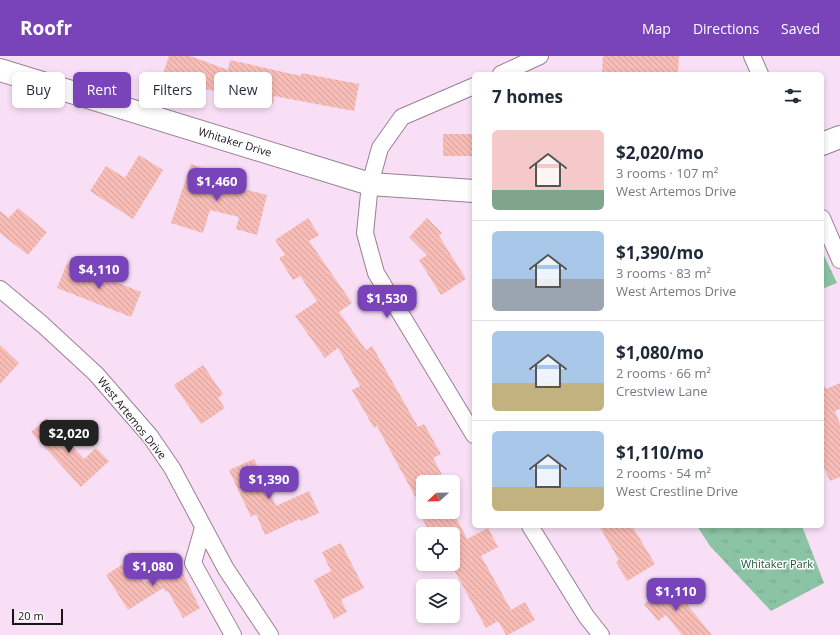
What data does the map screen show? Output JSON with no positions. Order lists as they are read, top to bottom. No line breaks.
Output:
{"streets":{"street":["Whitaker Drive","West Artemos Drive"]},"parks":["Whitaker Park"],"scale_bar":"20 m","north":"left","page":{"header":"Roofr","nav":["Map","Directions","Saved"],"chip":["Buy","Rent","Filters","New"],"heading":"7 homes","list":[{"name":"$2,020/mo","note":"3 rooms · 107 m² · West Artemos Drive"},{"name":"$1,390/mo","note":"3 rooms · 83 m² · West Artemos Drive"},{"name":"$1,080/mo","note":"2 rooms · 66 m² · Crestview Lane"},{"name":"$1,110/mo","note":"2 rooms · 54 m² · West Crestline Drive"}],"price":["$1,460","$4,110","$1,530","$2,020","$1,390","$1,080","$1,110"],"scale":"20 m"}}
